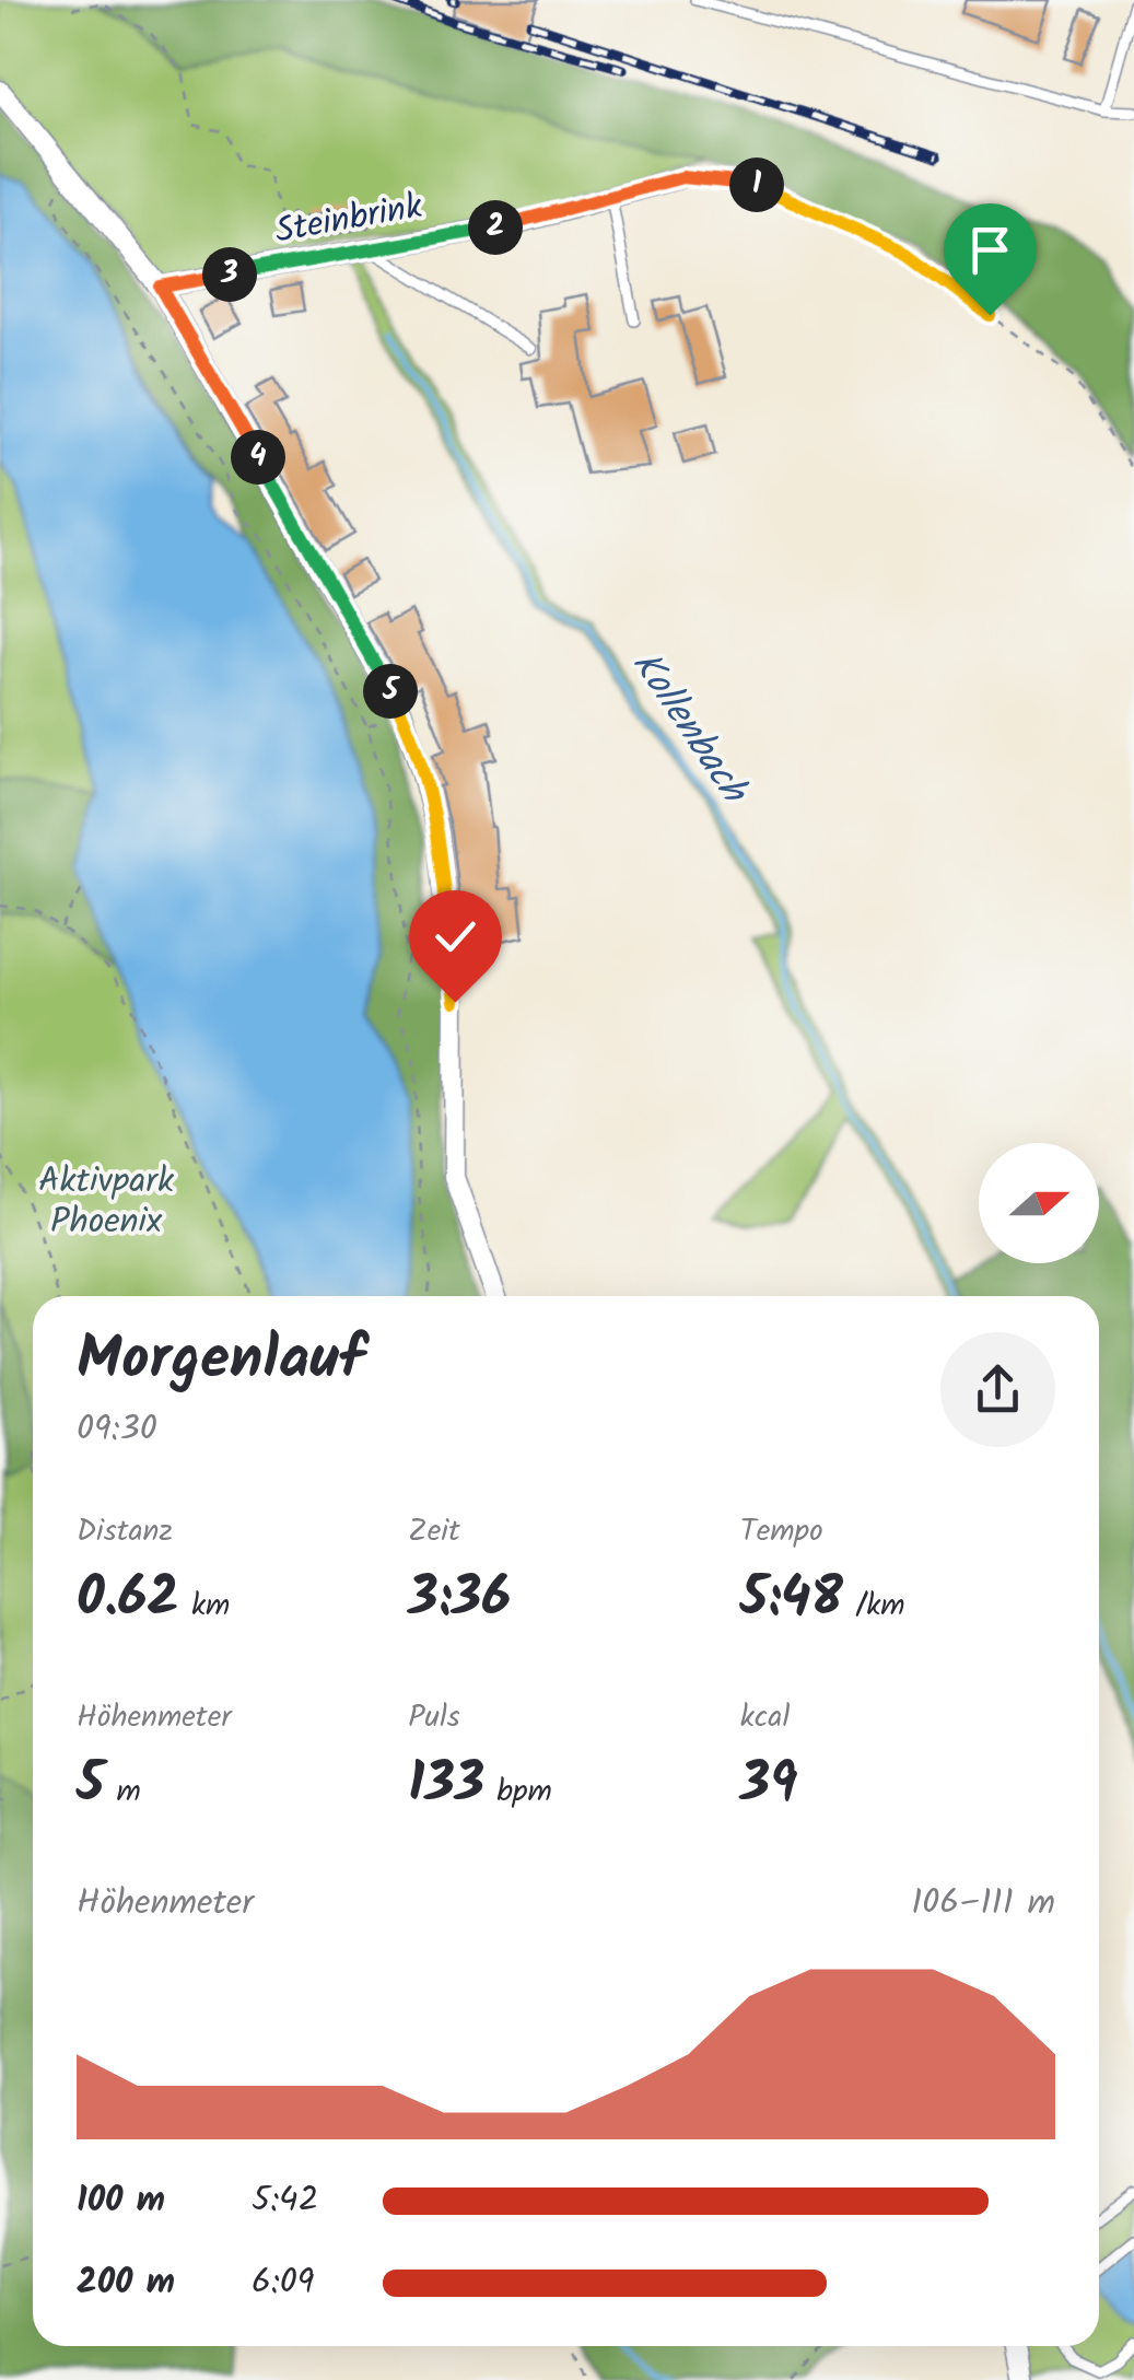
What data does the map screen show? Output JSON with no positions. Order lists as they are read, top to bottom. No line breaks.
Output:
{"streets":{"street":["Steinbrink"]},"water":["Kollenbach"],"parks":["Aktivpark Phoenix"],"north":"right","page":{"pins":["1","2","3","4","5"],"heading":["Morgenlauf","09:30"],"stats":[["Distanz","0.62 km"],["Zeit","3:36"],["Tempo","5:48 /km"],["Höhenmeter","5 m"],["Puls","133 bpm"],["kcal","39"]],"chart":["Höhenmeter","106–111 m"],"list":[{"name":"100 m","note":"5:42"},{"name":"200 m","note":"6:09"}]}}
